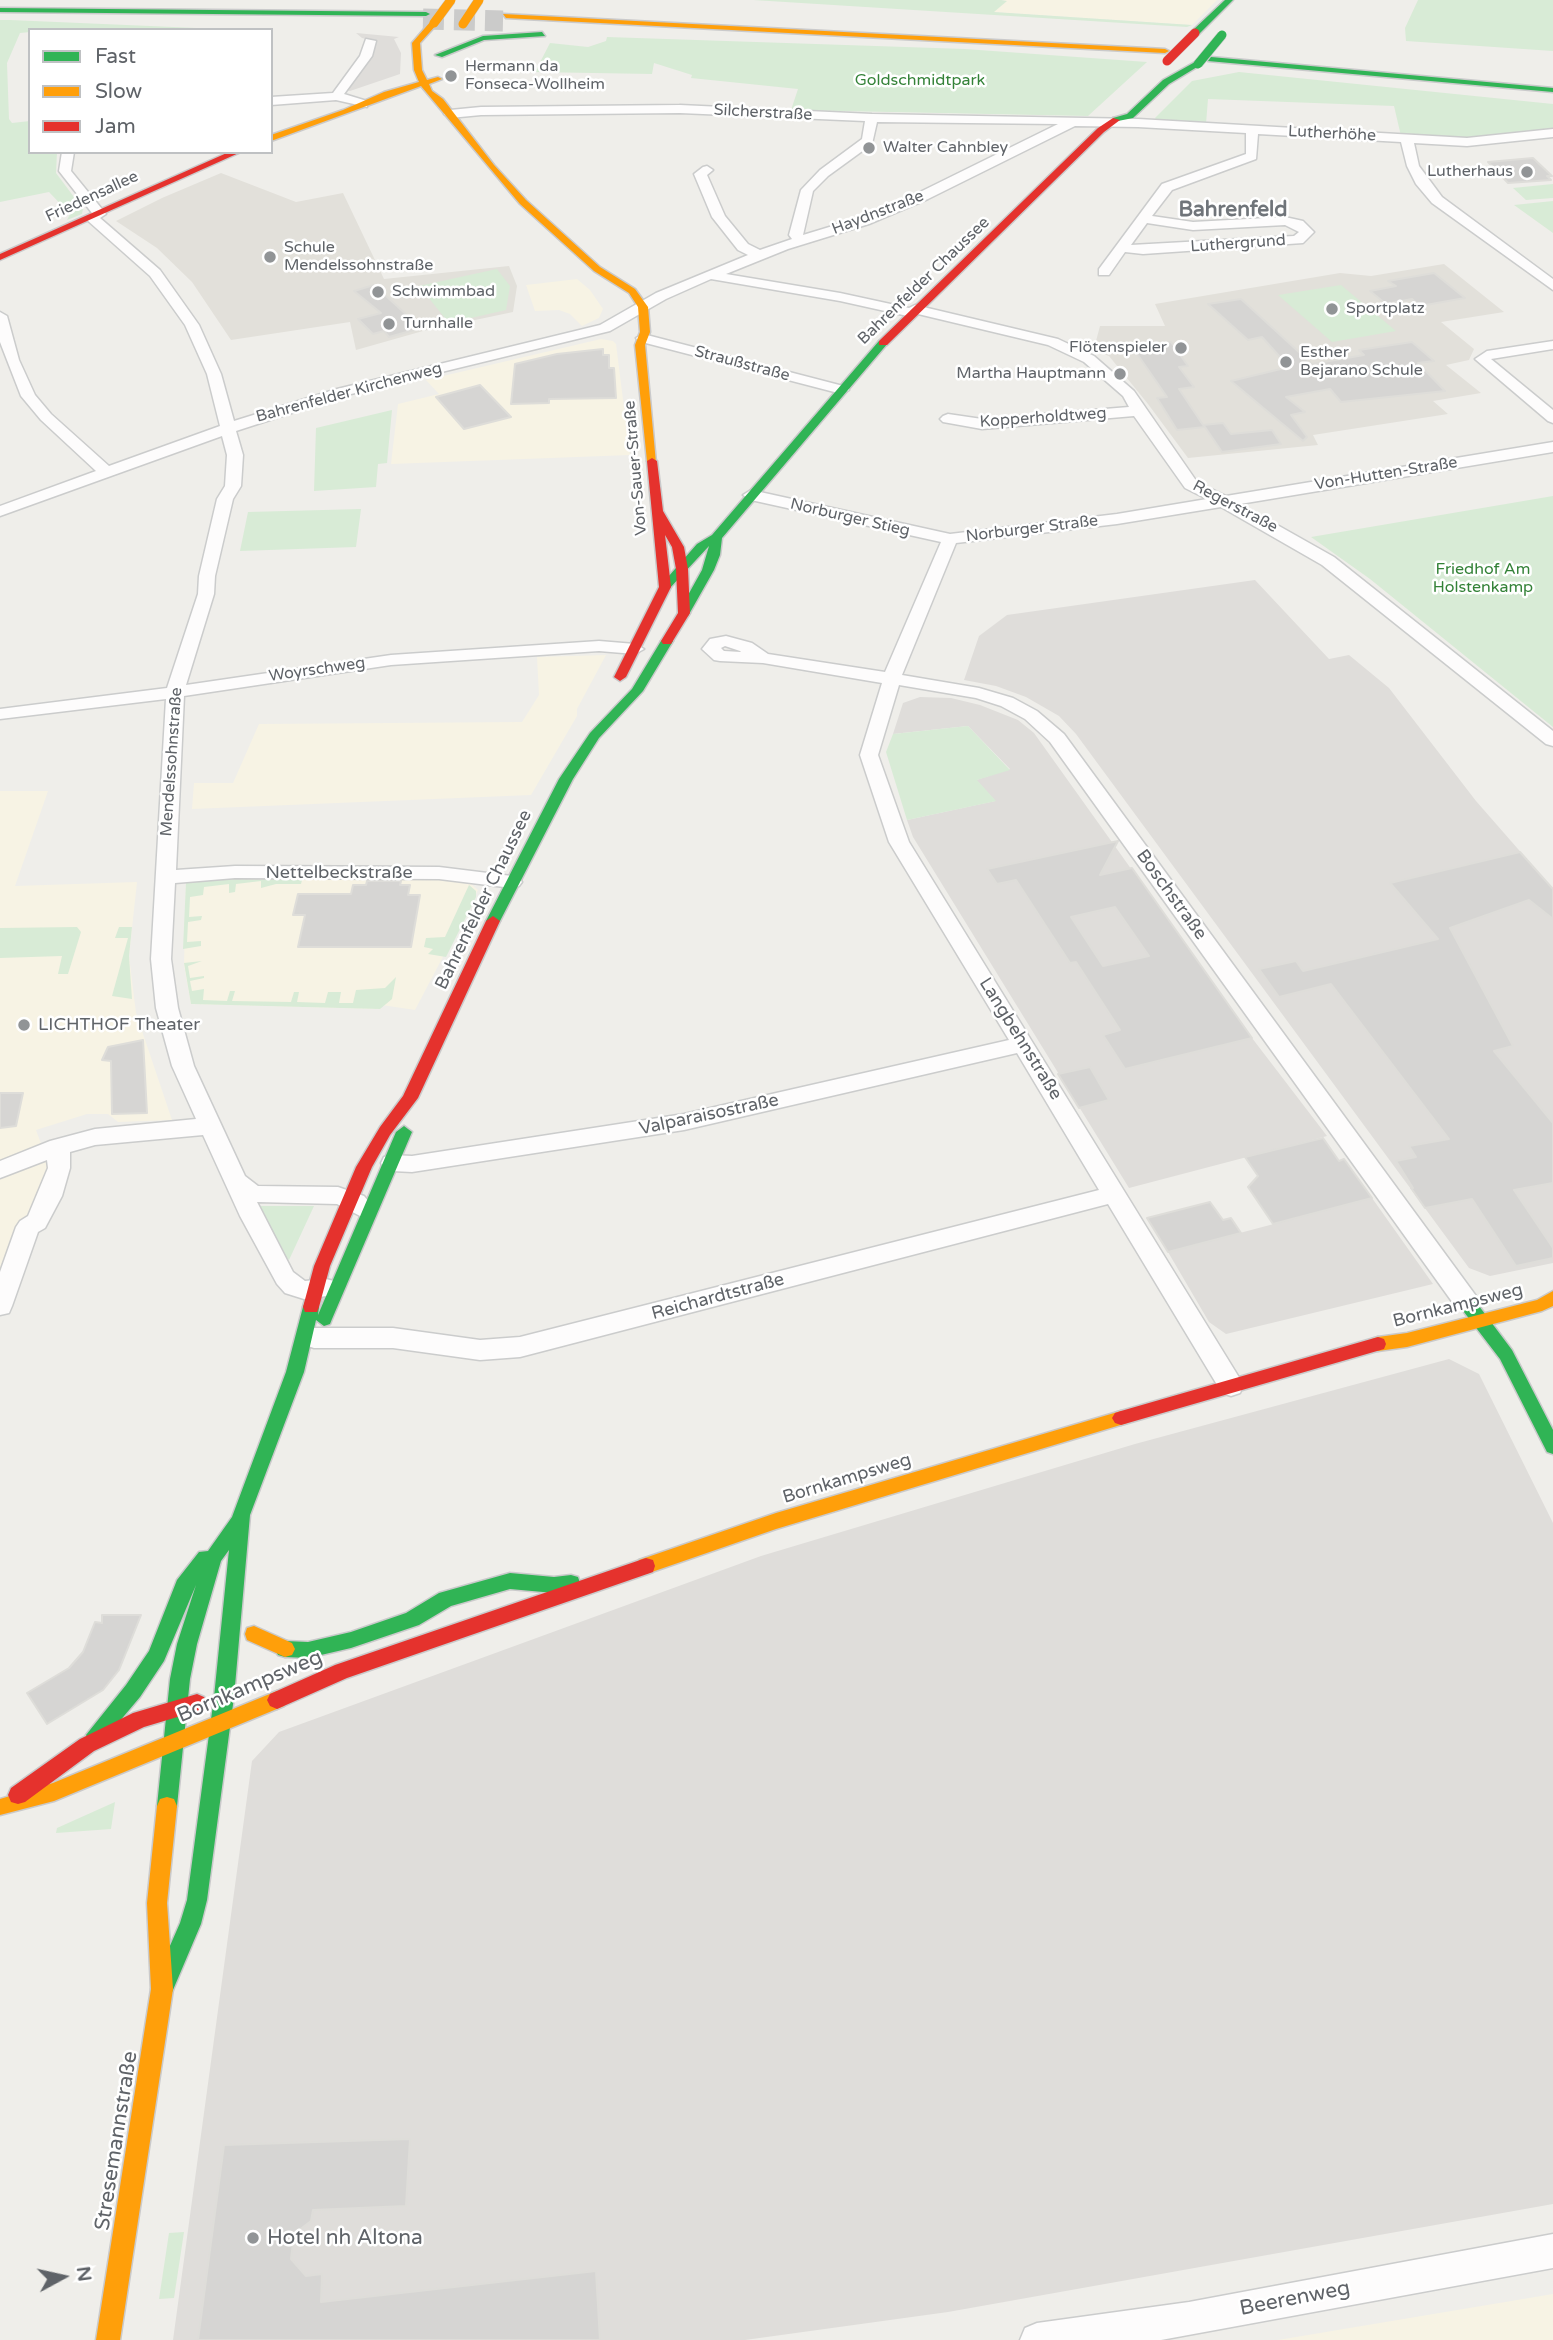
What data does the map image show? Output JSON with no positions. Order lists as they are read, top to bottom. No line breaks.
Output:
{"streets":{"main road":["Friedensallee","Bahrenfelder Chaussee","Von-Sauer-Straße","Bornkampsweg","Stresemannstraße"],"street":["Silcherstraße","Lutherhöhe","Haydnstraße","Luthergrund","Straußstraße","Bahrenfelder Kirchenweg","Kopperholdtweg","Von-Hutten-Straße","Regerstraße","Norburger Stieg","Norburger Straße","Woyrschweg","Mendelssohnstraße","Nettelbeckstraße","Boschstraße","Langbehnstraße","Valparaisostraße","Reichardtstraße","Beerenweg"]},"crossings":[["Silcherstraße","Haydnstraße"],["Silcherstraße","Von-Sauer-Straße"],["Lutherhöhe","Haydnstraße"],["Lutherhöhe","Bahrenfelder Chaussee"],["Friedensallee","Mendelssohnstraße"],["Haydnstraße","Bahrenfelder Chaussee"],["Haydnstraße","Von-Sauer-Straße"],["Haydnstraße","Regerstraße"],["Bahrenfelder Chaussee","Straußstraße"],["Bahrenfelder Chaussee","Von-Sauer-Straße"],["Bahrenfelder Chaussee","Regerstraße"],["Bahrenfelder Chaussee","Norburger Stieg"],["Bahrenfelder Chaussee","Woyrschweg"],["Bahrenfelder Chaussee","Mendelssohnstraße"],["Bahrenfelder Chaussee","Nettelbeckstraße"],["Bahrenfelder Chaussee","Valparaisostraße"],["Bahrenfelder Chaussee","Reichardtstraße"],["Bahrenfelder Chaussee","Bornkampsweg"],["Bahrenfelder Chaussee","Stresemannstraße"],["Straußstraße","Von-Sauer-Straße"],["Bahrenfelder Kirchenweg","Von-Sauer-Straße"],["Bahrenfelder Kirchenweg","Mendelssohnstraße"],["Kopperholdtweg","Regerstraße"],["Von-Hutten-Straße","Regerstraße"],["Von-Hutten-Straße","Norburger Straße"],["Regerstraße","Norburger Straße"],["Norburger Stieg","Norburger Straße"],["Norburger Straße","Boschstraße"],["Norburger Straße","Langbehnstraße"],["Woyrschweg","Mendelssohnstraße"],["Mendelssohnstraße","Nettelbeckstraße"],["Boschstraße","Langbehnstraße"],["Boschstraße","Bornkampsweg"],["Langbehnstraße","Valparaisostraße"],["Langbehnstraße","Reichardtstraße"],["Langbehnstraße","Bornkampsweg"],["Bornkampsweg","Stresemannstraße"]],"districts":["Bahrenfeld"],"parks":["Goldschmidtpark","Friedhof Am Holstenkamp"],"places":["Hermann da Fonseca-Wollheim","Walter Cahnbley","Lutherhaus","Schule Mendelssohnstraße","Schwimmbad","Sportplatz","Turnhalle","Flötenspieler","Esther Bejarano Schule","Martha Hauptmann","LICHTHOF Theater","Hotel nh Altona"],"legend":["Fast","Slow","Jam"],"north":"right"}
